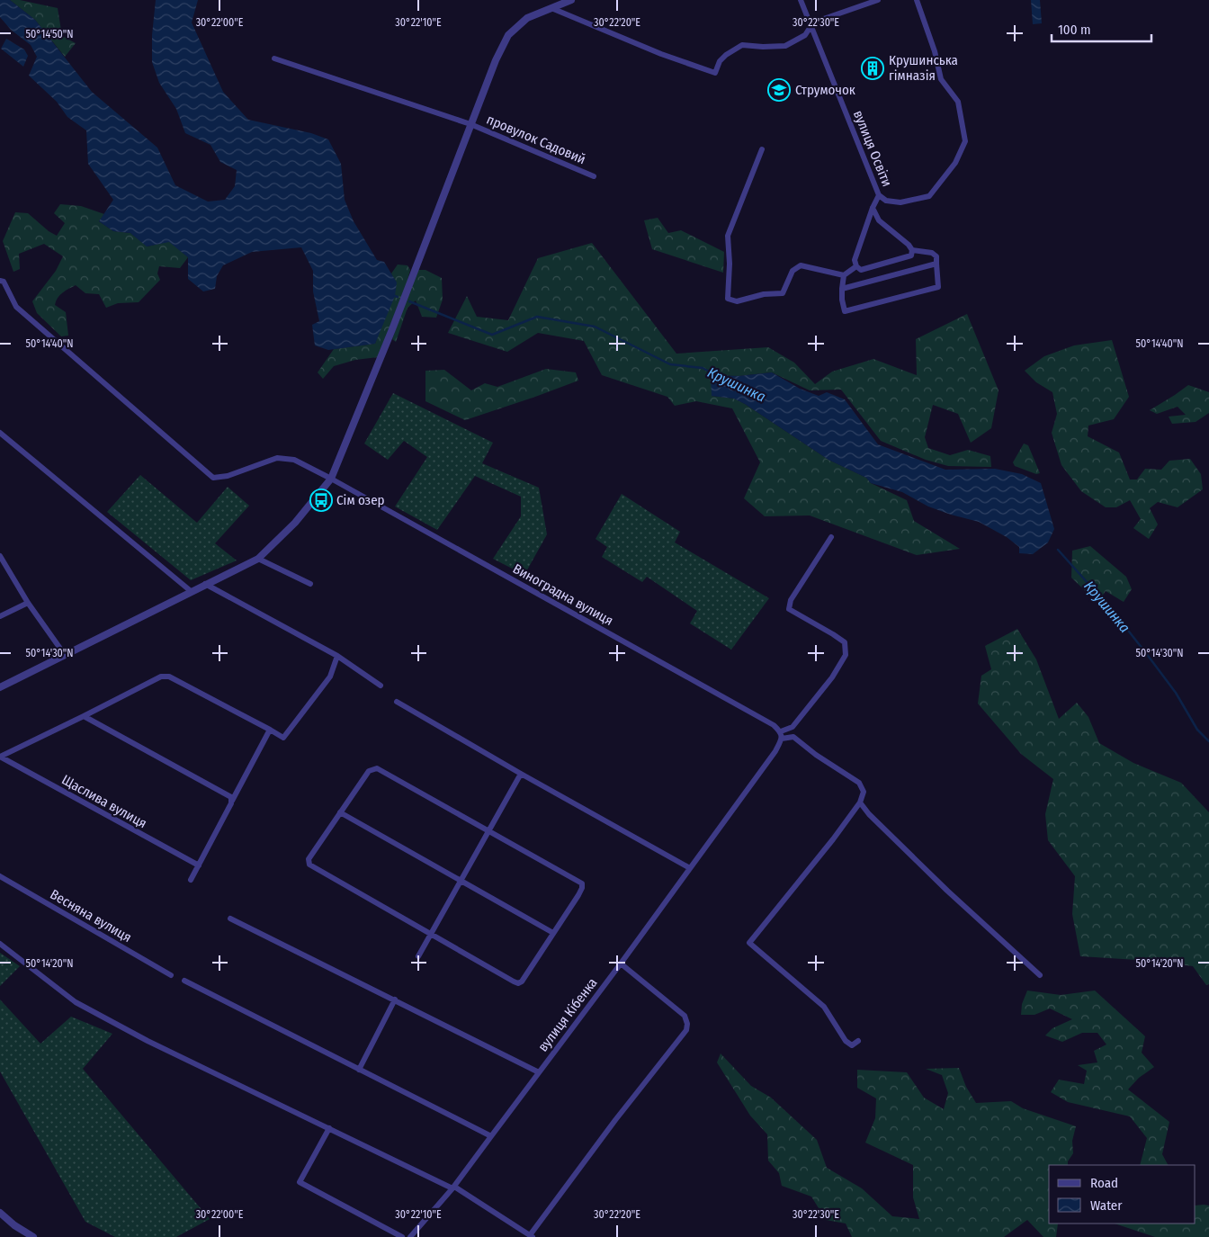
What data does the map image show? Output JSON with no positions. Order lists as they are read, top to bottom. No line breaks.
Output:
{"streets":{"street":["провулок Садовий","вулиця Освіти","Виноградна вулиця","Щаслива вулиця","Весняна вулиця","вулиця Кібенка"]},"crossings":[["Виноградна вулиця","вулиця Кібенка"]],"water":["Крушинка"],"places":{"building":["Крушинська гімназія"],"school or university":["Струмочок"],"bus stop":["Сім озер"]},"legend":["Road","Water"],"scale_bar":"100 m","coordinates":["30°22'00\"E","30°22'10\"E","30°22'20\"E","30°22'30\"E","50°14'50\"N","50°14'40\"N","50°14'30\"N","50°14'20\"N"]}
